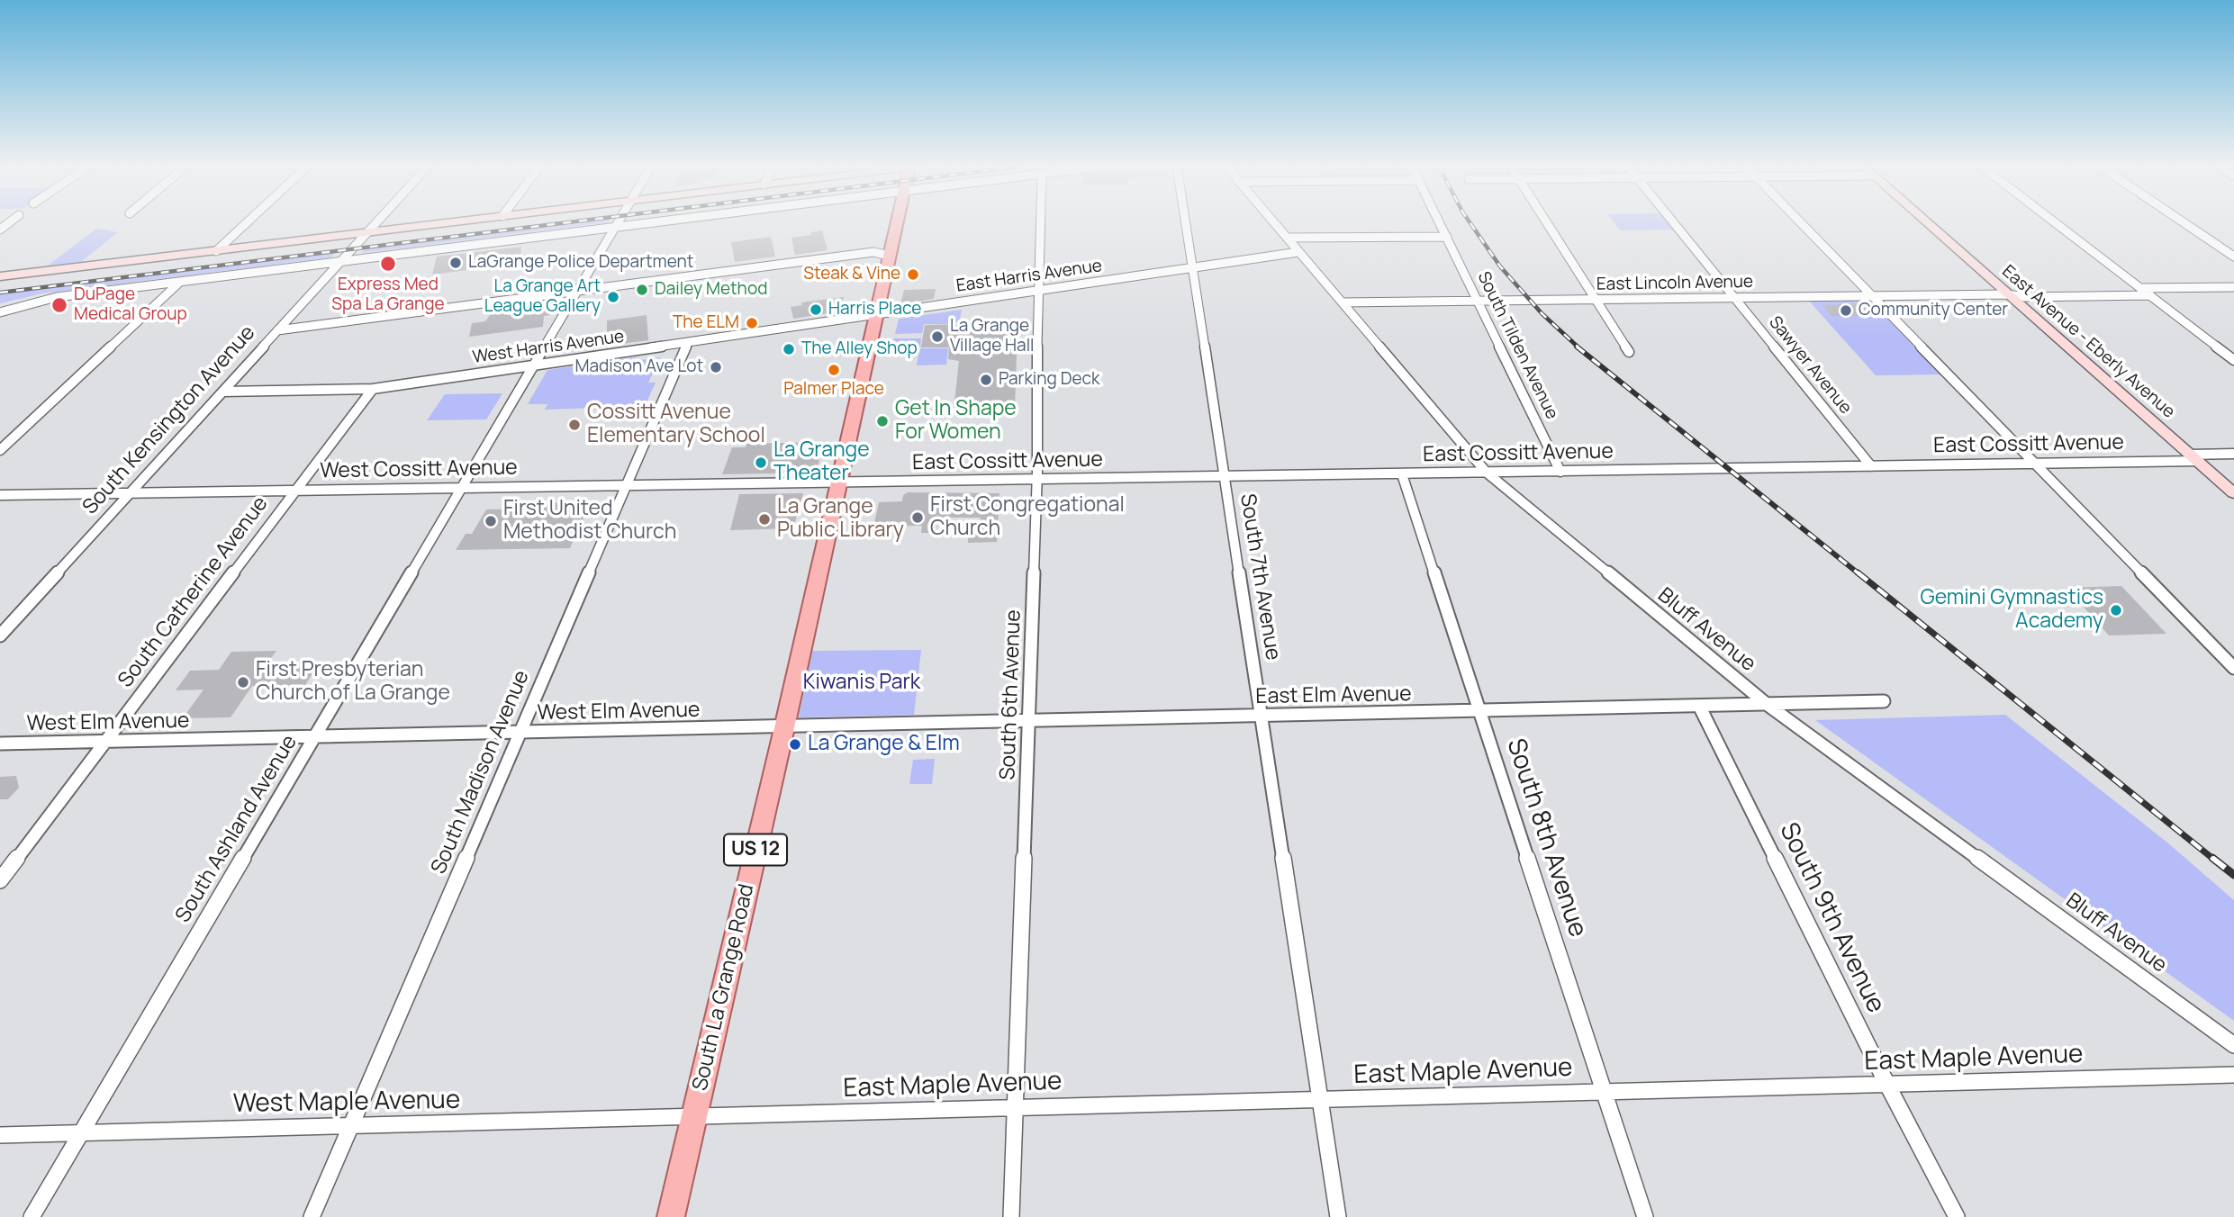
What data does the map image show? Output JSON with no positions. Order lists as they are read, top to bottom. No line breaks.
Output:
{"streets":{"main road":["US 12","South La Grange Road"],"street":["East Harris Avenue","East Lincoln Avenue","East Avenue - Eberly Avenue","South Tilden Avenue","West Harris Avenue","Sawyer Avenue","South Kensington Avenue","East Cossitt Avenue","West Cossitt Avenue","South 7th Avenue","South Catherine Avenue","Bluff Avenue","South 6th Avenue","East Elm Avenue","West Elm Avenue","South Madison Avenue","South Ashland Avenue","South 8th Avenue","South 9th Avenue","East Maple Avenue","West Maple Avenue"]},"crossings":[["East Harris Avenue","West Harris Avenue"],["East Harris Avenue","South 7th Avenue"],["East Harris Avenue","Bluff Avenue"],["East Harris Avenue","South 6th Avenue"],["East Harris Avenue","South La Grange Road"],["East Lincoln Avenue","East Avenue - Eberly Avenue"],["East Lincoln Avenue","South Tilden Avenue"],["East Lincoln Avenue","Sawyer Avenue"],["East Lincoln Avenue","Bluff Avenue"],["East Avenue - Eberly Avenue","East Cossitt Avenue"],["South Tilden Avenue","East Cossitt Avenue"],["West Harris Avenue","South Kensington Avenue"],["West Harris Avenue","South Catherine Avenue"],["West Harris Avenue","South Madison Avenue"],["West Harris Avenue","South Ashland Avenue"],["West Harris Avenue","South La Grange Road"],["Sawyer Avenue","East Cossitt Avenue"],["South Kensington Avenue","West Cossitt Avenue"],["East Cossitt Avenue","West Cossitt Avenue"],["East Cossitt Avenue","South 7th Avenue"],["East Cossitt Avenue","Bluff Avenue"],["East Cossitt Avenue","South 6th Avenue"],["East Cossitt Avenue","South 8th Avenue"],["East Cossitt Avenue","South La Grange Road"],["West Cossitt Avenue","South Catherine Avenue"],["West Cossitt Avenue","South Madison Avenue"],["West Cossitt Avenue","South Ashland Avenue"],["West Cossitt Avenue","South La Grange Road"],["South 7th Avenue","East Elm Avenue"],["South 7th Avenue","East Maple Avenue"],["South Catherine Avenue","West Elm Avenue"],["Bluff Avenue","East Elm Avenue"],["South 6th Avenue","East Elm Avenue"],["South 6th Avenue","East Maple Avenue"],["East Elm Avenue","West Elm Avenue"],["East Elm Avenue","South 8th Avenue"],["East Elm Avenue","South 9th Avenue"],["East Elm Avenue","South La Grange Road"],["West Elm Avenue","South Madison Avenue"],["West Elm Avenue","South Ashland Avenue"],["West Elm Avenue","South La Grange Road"],["South Madison Avenue","West Maple Avenue"],["South Ashland Avenue","West Maple Avenue"],["South 8th Avenue","East Maple Avenue"],["South 9th Avenue","East Maple Avenue"],["South La Grange Road","East Maple Avenue"],["South La Grange Road","West Maple Avenue"],["East Maple Avenue","West Maple Avenue"]],"parks":["Kiwanis Park"],"places":["LaGrange Police Department","Express Med Spa La Grange","Steak & Vine","Dailey Method","La Grange Art League Gallery","DuPage Medical Group","Harris Place","Community Center","The ELM","La Grange Village Hall","The Alley Shop","Madison Ave Lot","Palmer Place","Parking Deck","Get In Shape For Women","Cossitt Avenue Elementary School","La Grange Theater","First Congregational Church","La Grange Public Library","First United Methodist Church","Gemini Gymnastics Academy","First Presbyterian Church of La Grange","La Grange & Elm"]}
